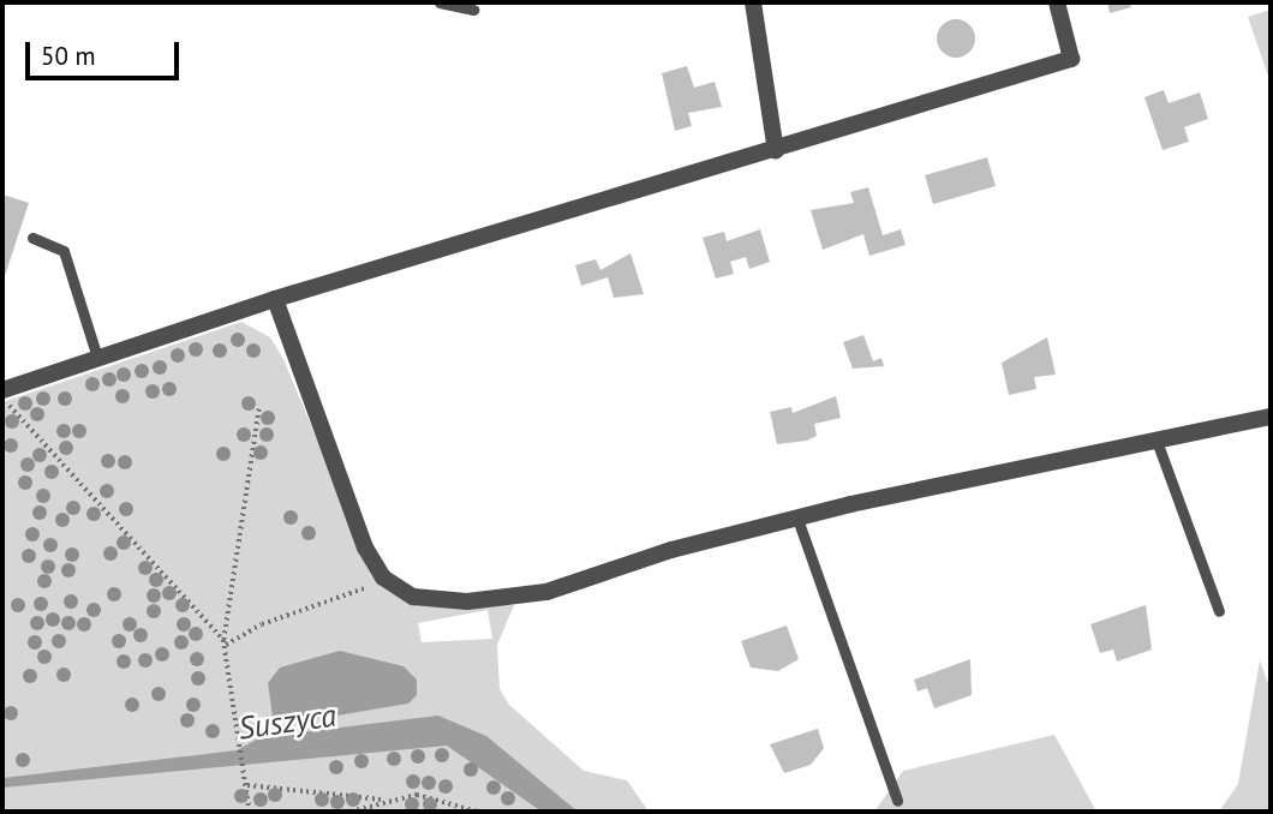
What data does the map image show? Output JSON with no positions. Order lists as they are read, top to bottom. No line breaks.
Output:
{"water":["Suszyca"],"scale_bar":"50 m"}
